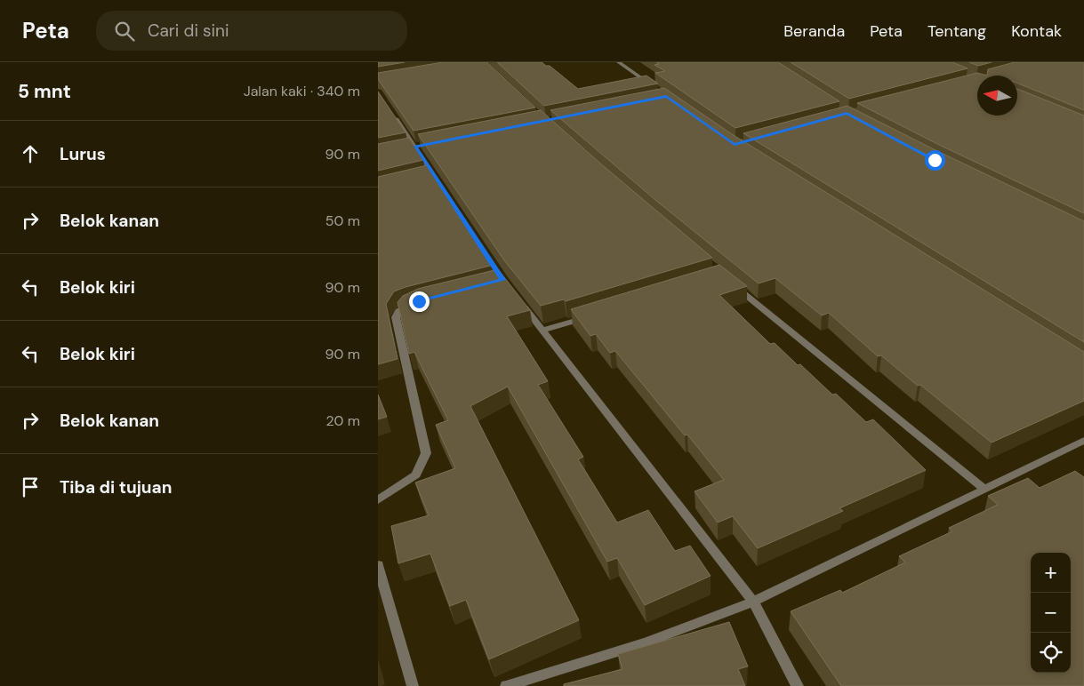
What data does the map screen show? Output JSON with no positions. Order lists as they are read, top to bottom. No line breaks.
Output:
{"north":"left","page":{"header":"Peta","search":"Cari di sini","nav":["Beranda","Peta","Tentang","Kontak"],"heading":["5 mnt","Jalan kaki · 340 m"],"list":[["Lurus","90 m"],["Belok kanan","50 m"],["Belok kiri","90 m"],["Belok kiri","90 m"],["Belok kanan","20 m"],"Tiba di tujuan"],"map_buttons":["+","−"]}}
